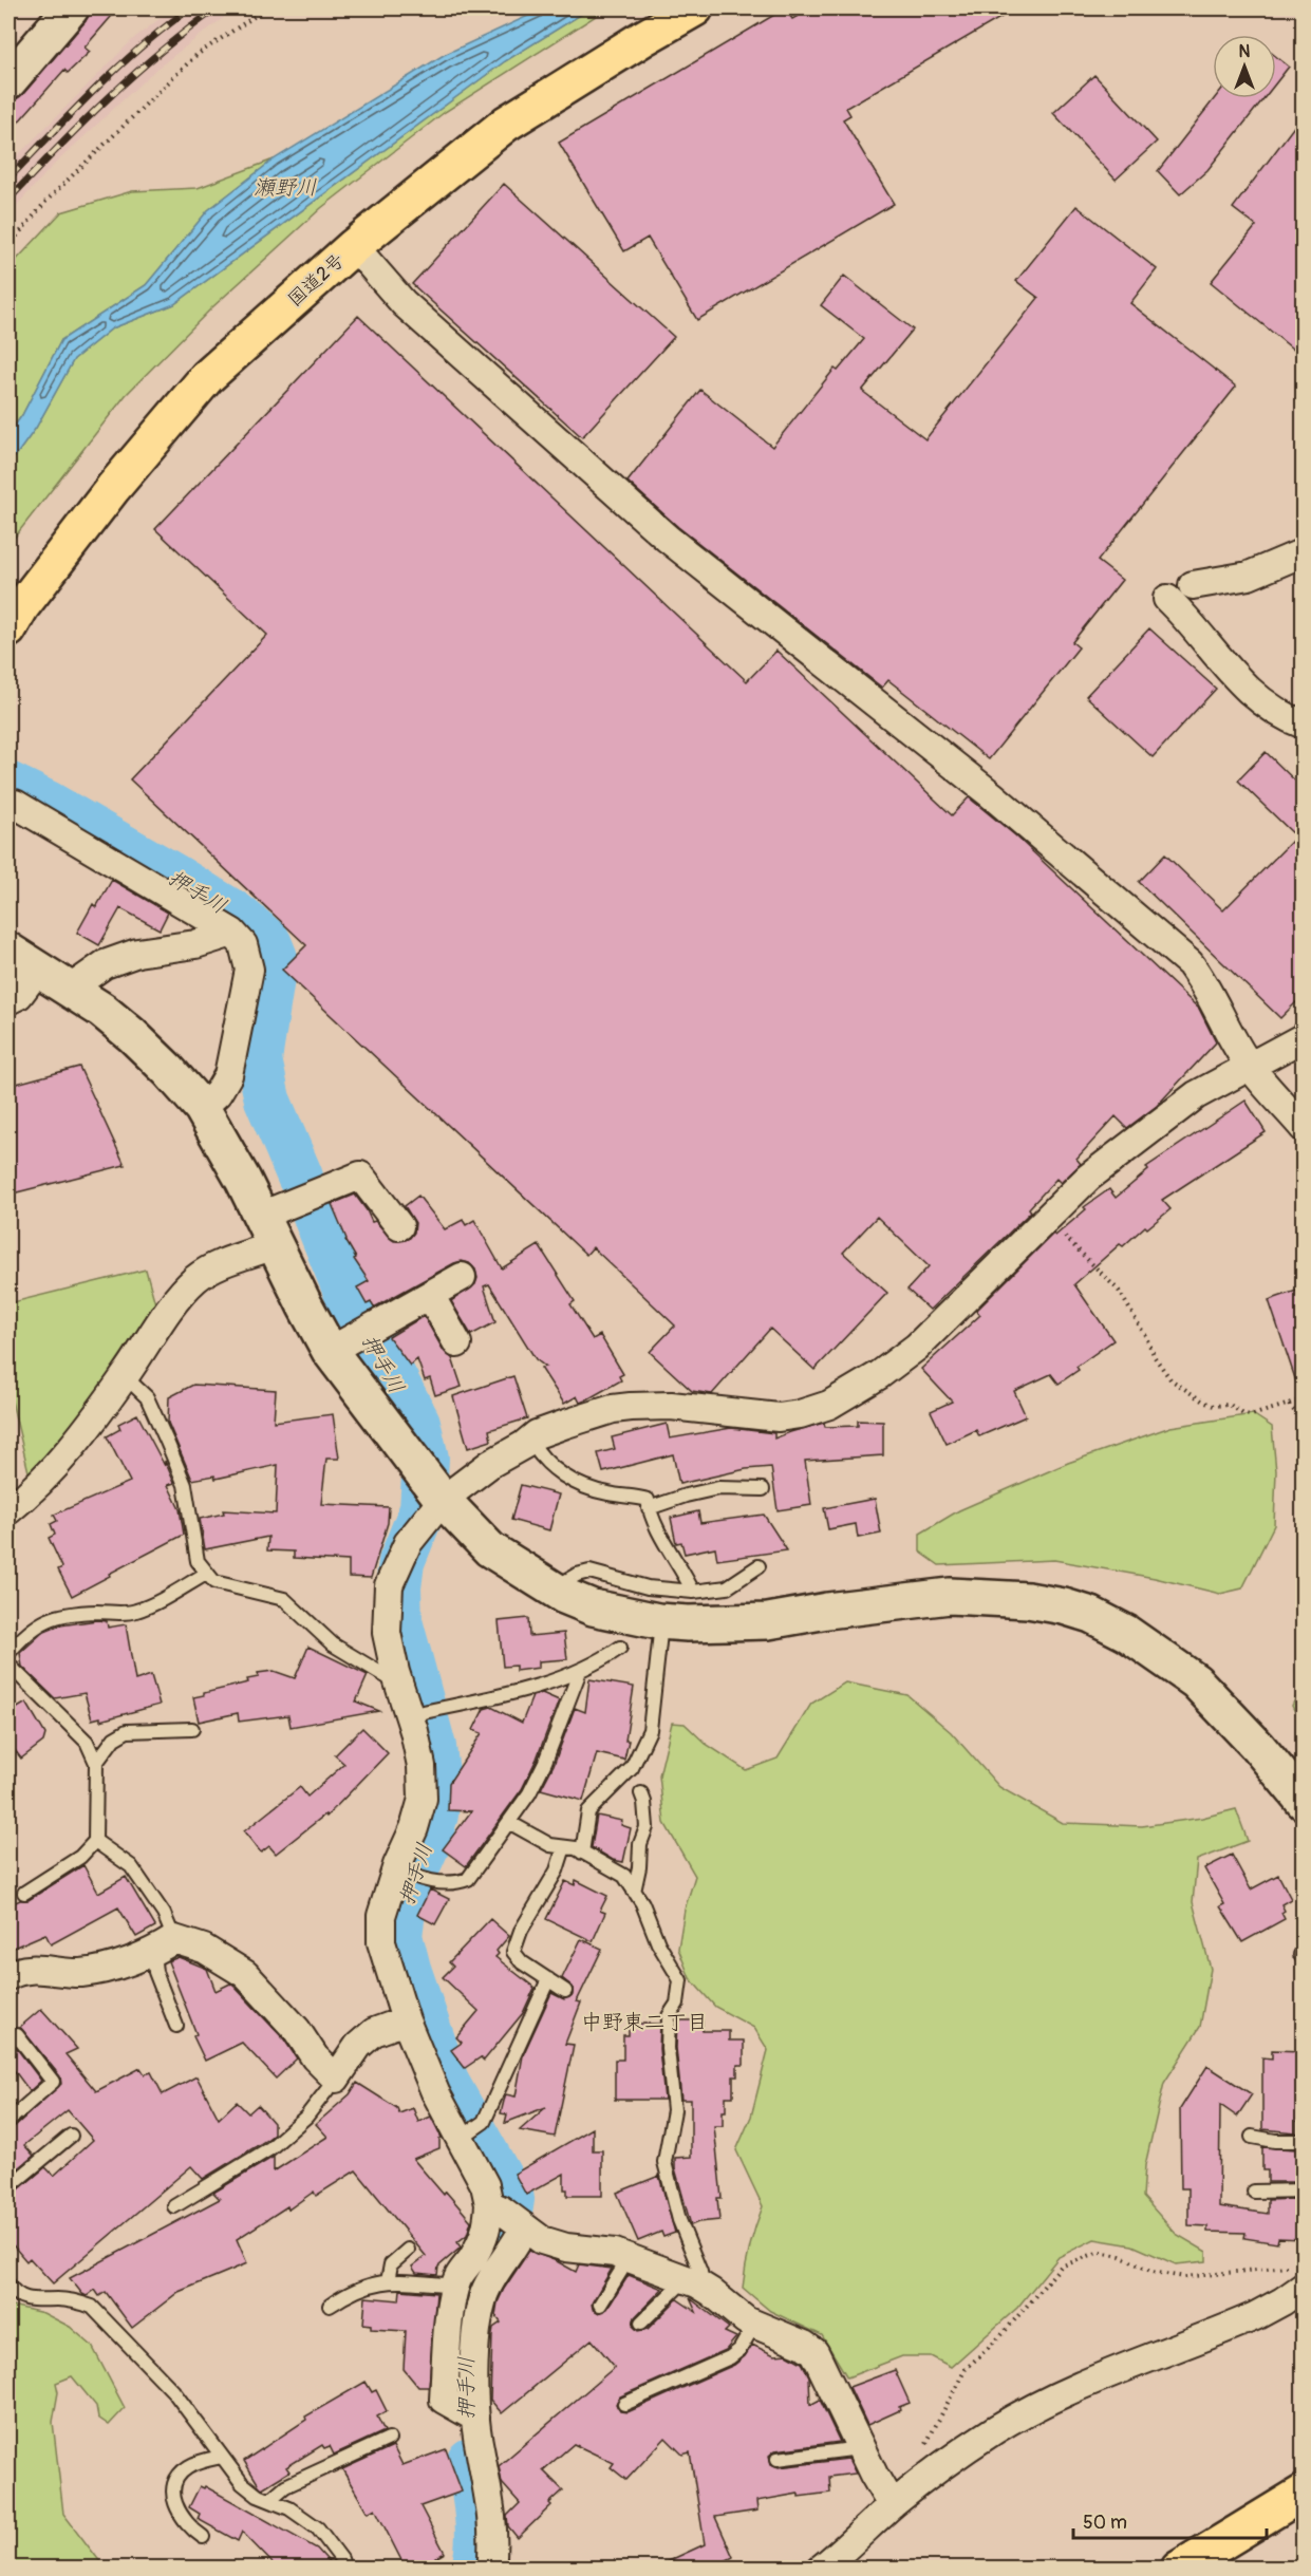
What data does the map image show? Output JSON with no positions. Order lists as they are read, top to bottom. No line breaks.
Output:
{"streets":{"highway":["国道2号"]},"districts":["中野東二丁目"],"water":["瀬野川","押手川"],"scale_bar":"50 m","north":"top"}
